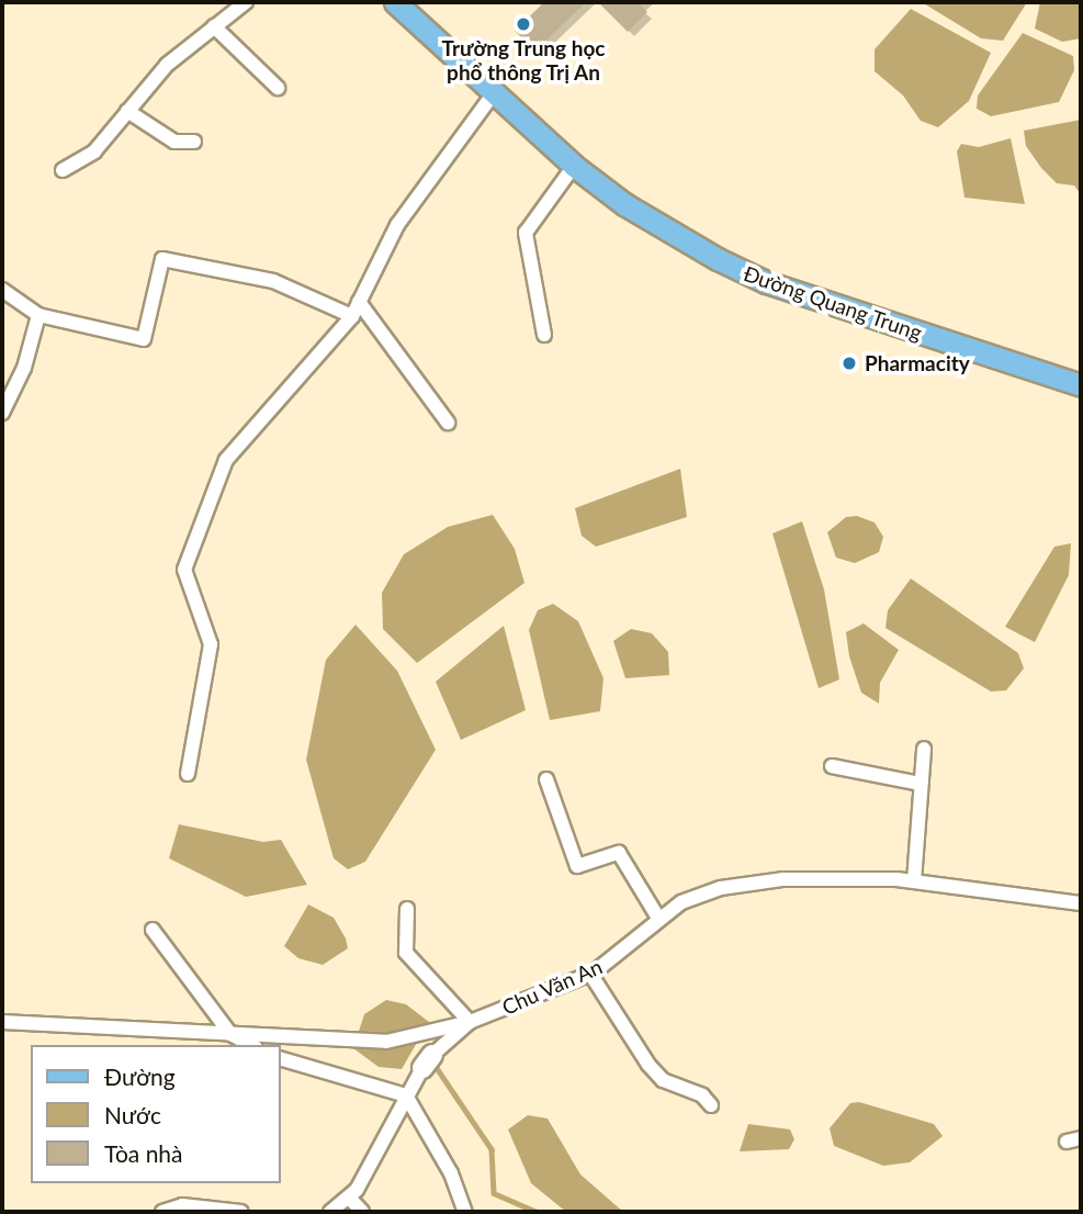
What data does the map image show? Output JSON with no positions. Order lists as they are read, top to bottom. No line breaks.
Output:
{"streets":{"main road":["Đường Quang Trung"],"street":["Chu Văn An"]},"places":["Trường Trung học phổ thông Trị An","Pharmacity"],"legend":["Đường","Nước","Tòa nhà"]}
